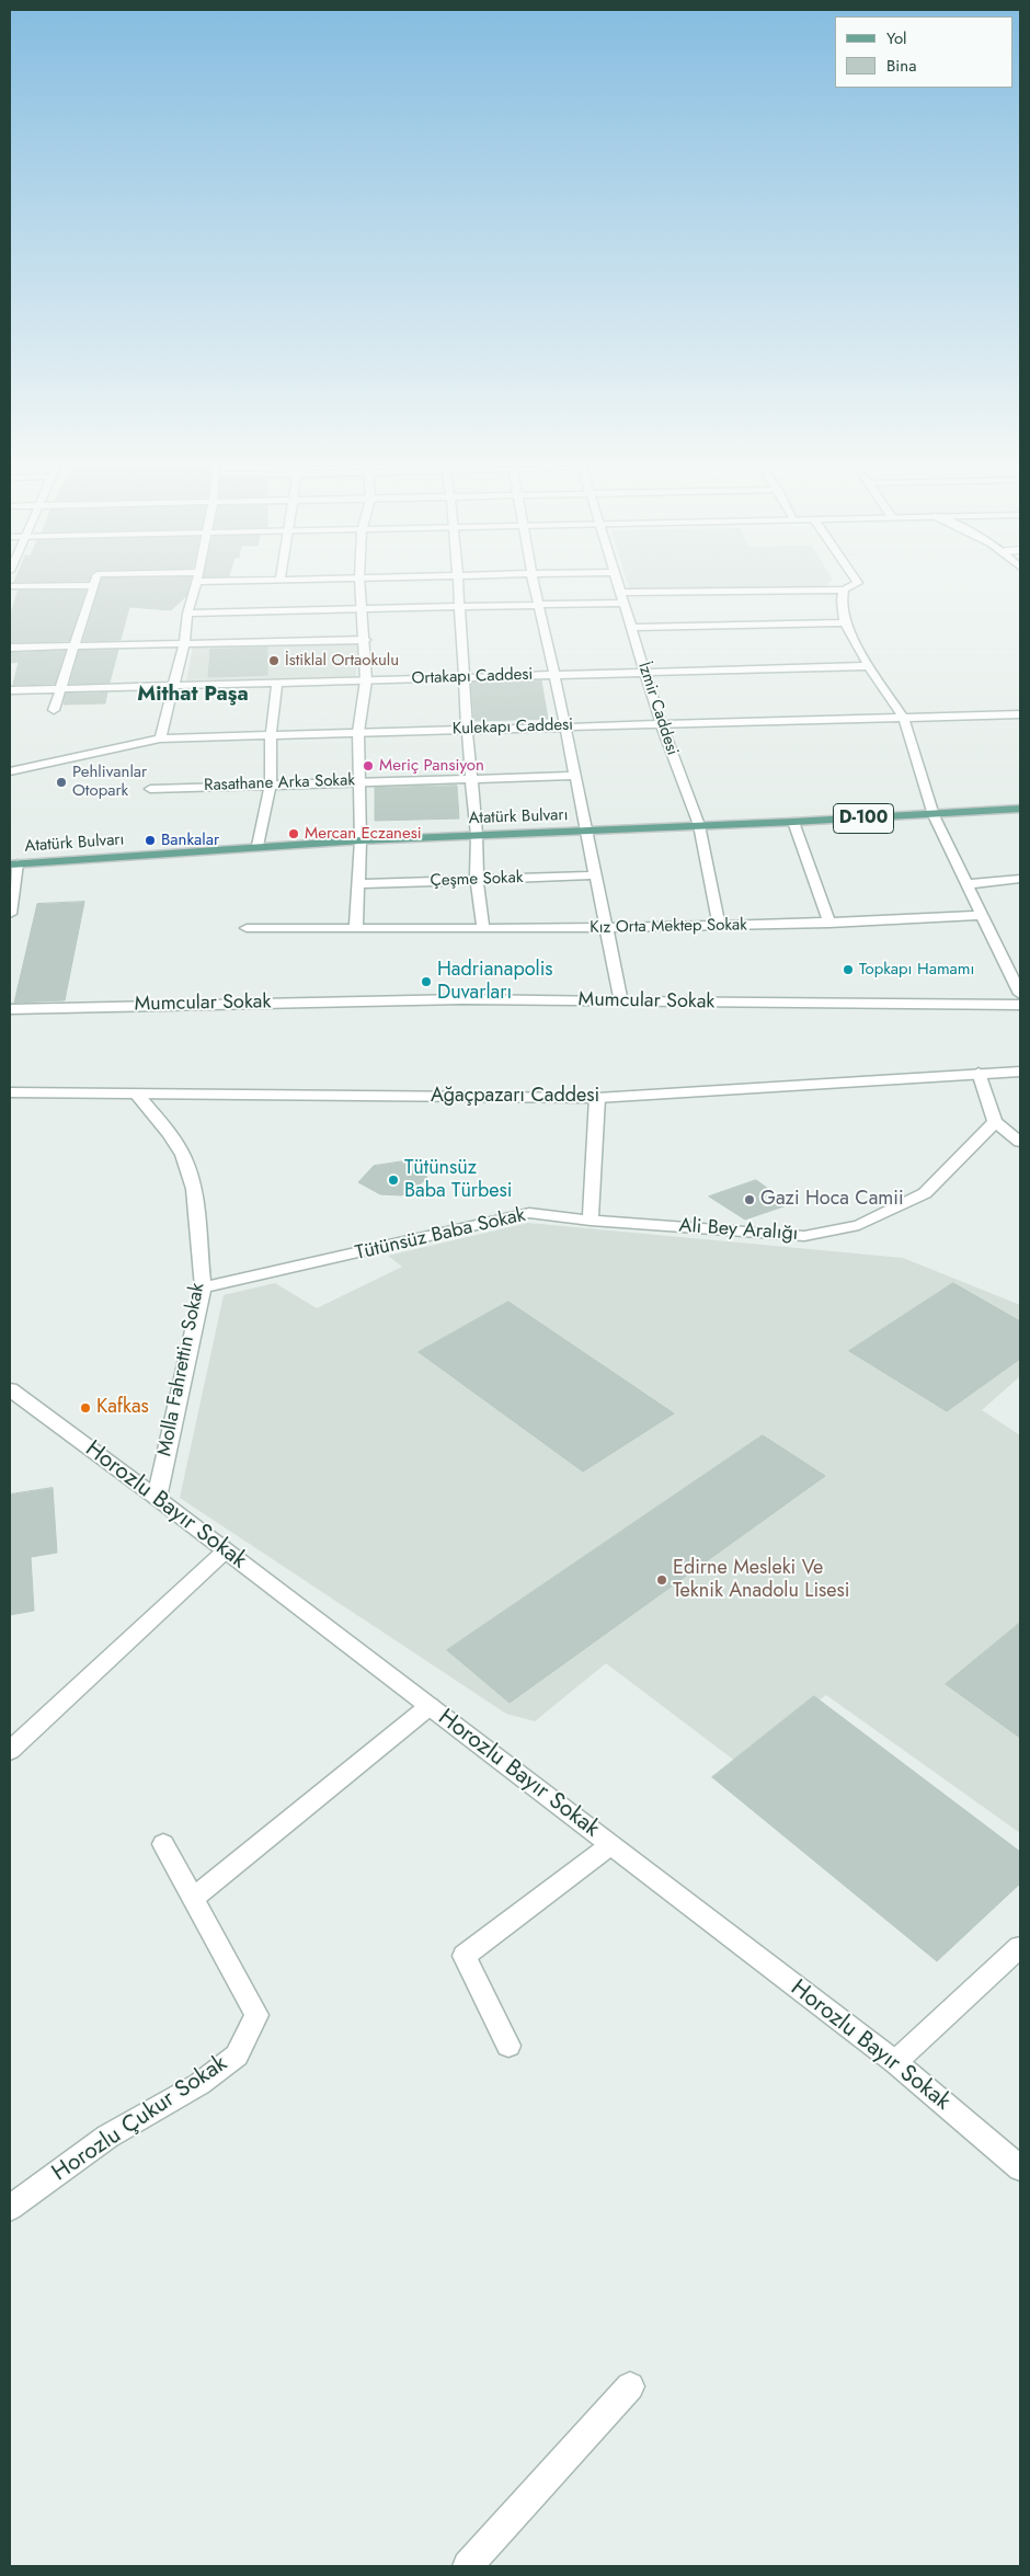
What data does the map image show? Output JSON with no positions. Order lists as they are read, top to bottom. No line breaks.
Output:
{"streets":{"main road":["Atatürk Bulvarı","D-100"],"street":["Ortakapı Caddesi","İzmir Caddesi","Kulekapı Caddesi","Rasathane Arka Sokak","Çeşme Sokak","Kız Orta Mektep Sokak","Mumcular Sokak","Ağaçpazarı Caddesi","Ali Bey Aralığı","Tütünsüz Baba Sokak","Molla Fahrettin Sokak","Horozlu Bayır Sokak","Horozlu Çukur Sokak"]},"crossings":[["Ortakapı Caddesi","İzmir Caddesi"],["İzmir Caddesi","Kulekapı Caddesi"],["İzmir Caddesi","Atatürk Bulvarı"],["İzmir Caddesi","Kız Orta Mektep Sokak"],["Ağaçpazarı Caddesi","Molla Fahrettin Sokak"],["Ali Bey Aralığı","Tütünsüz Baba Sokak"],["Tütünsüz Baba Sokak","Molla Fahrettin Sokak"],["Molla Fahrettin Sokak","Horozlu Bayır Sokak"]],"districts":["Mithat Paşa"],"places":["İstiklal Ortaokulu","Meriç Pansiyon","Pehlivanlar Otopark","Mercan Eczanesi","Bankalar","Topkapı Hamamı","Hadrianapolis Duvarları","Tütünsüz Baba Türbesi","Gazi Hoca Camii","Kafkas","Edirne Mesleki Ve Teknik Anadolu Lisesi"],"legend":["Yol","Bina"]}
